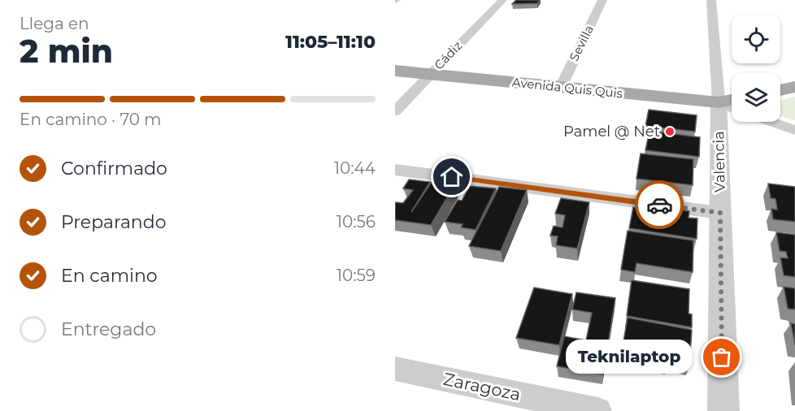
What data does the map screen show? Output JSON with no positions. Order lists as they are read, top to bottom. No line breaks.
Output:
{"streets":{"main road":["Avenida Quis Quis"],"street":["Sevilla","Cádiz","Valencia","Zaragoza"]},"crossings":[["Sevilla","Avenida Quis Quis"],["Cádiz","Avenida Quis Quis"]],"places":["Pamel @ Net","Teknilaptop"],"page":{"heading":["2 min","Llega en","11:05–11:10"],"bar":"En camino · 70 m","list":[["Confirmado","10:44"],["Preparando","10:56"],["En camino","10:59"],"Entregado"],"bubble":"Teknilaptop"}}
